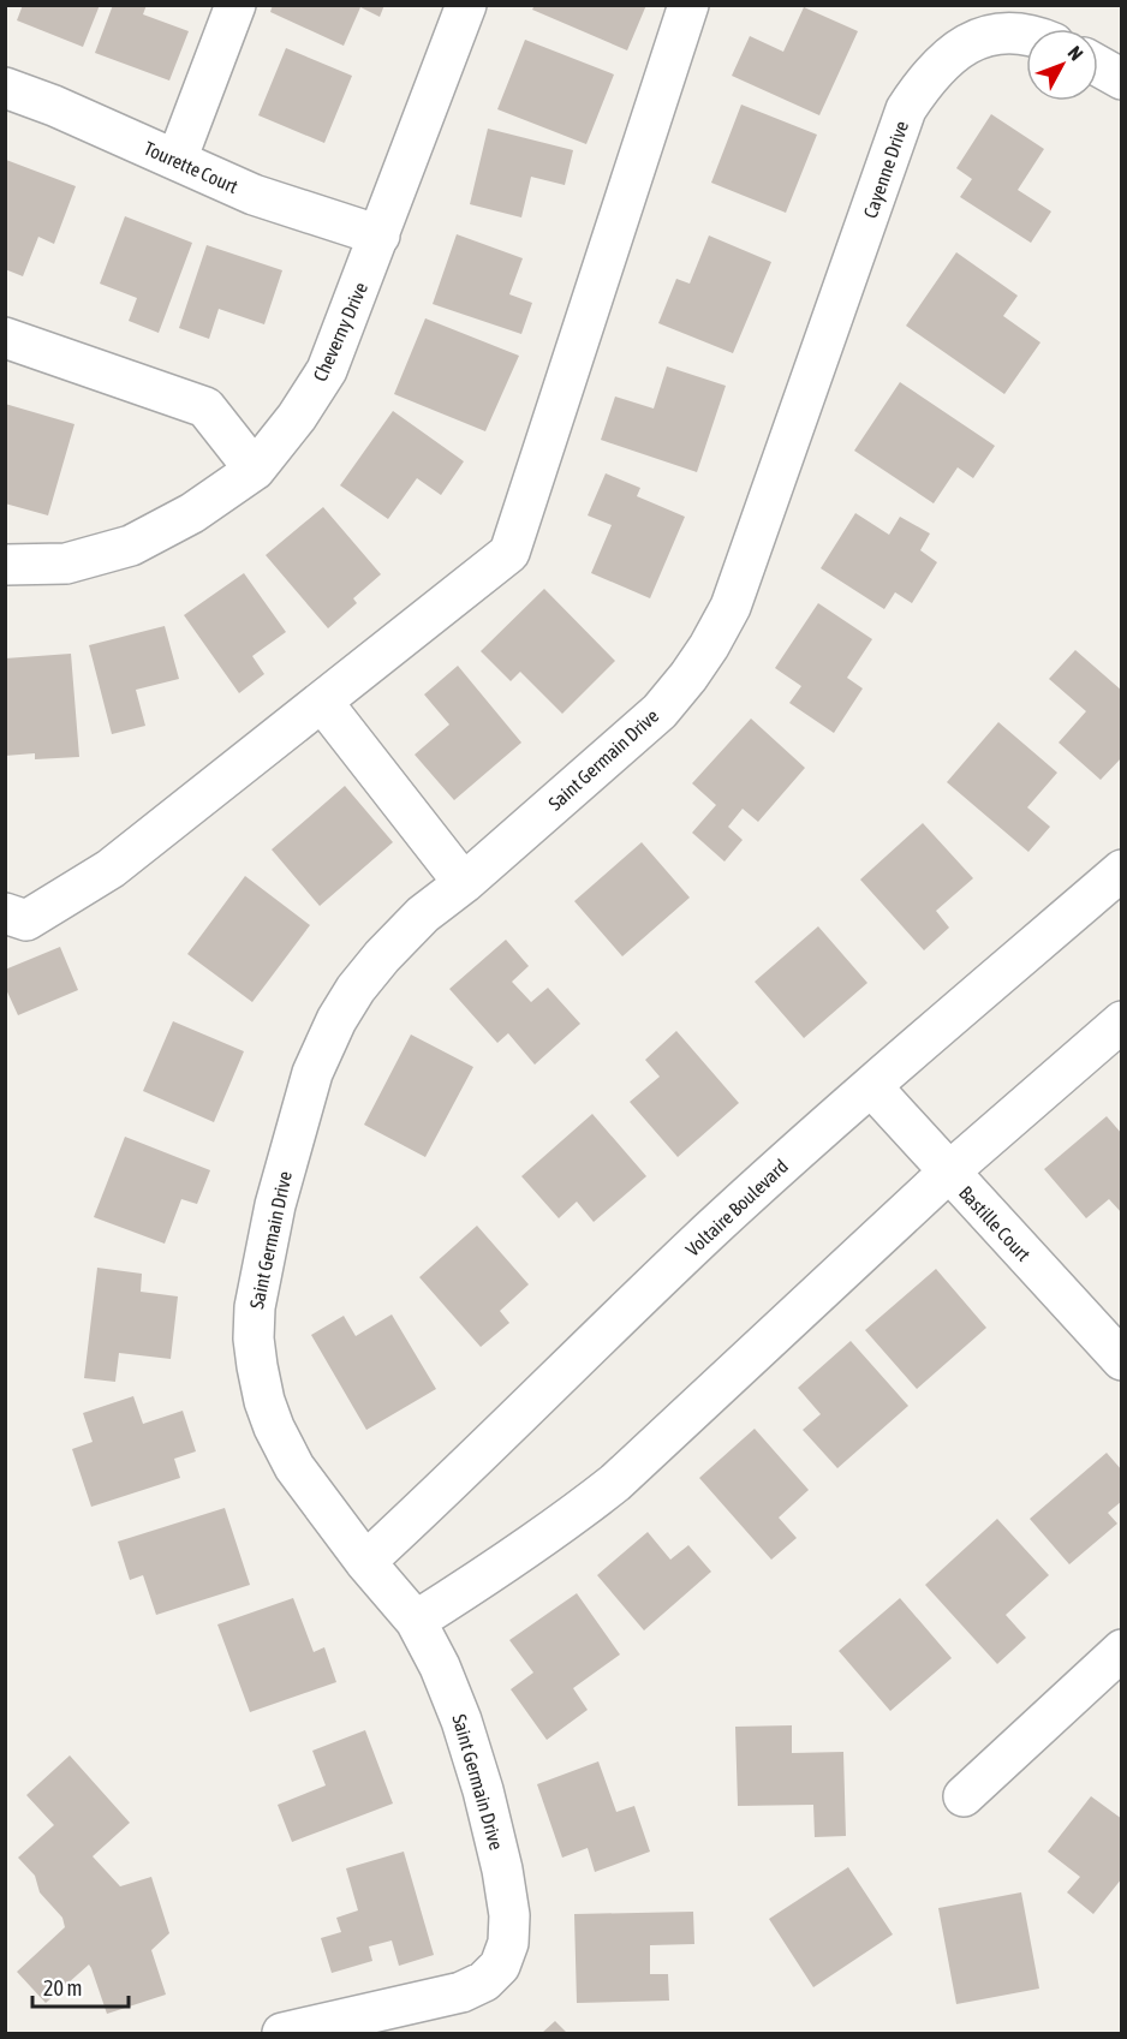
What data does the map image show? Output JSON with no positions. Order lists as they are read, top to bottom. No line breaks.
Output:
{"streets":{"street":["Tourette Court","Cayenne Drive","Cheverny Drive","Saint Germain Drive","Voltaire Boulevard","Bastille Court"]},"crossings":[["Tourette Court","Cheverny Drive"],["Cayenne Drive","Saint Germain Drive"],["Saint Germain Drive","Voltaire Boulevard"],["Voltaire Boulevard","Bastille Court"]],"scale_bar":"20 m","north":"top right"}
